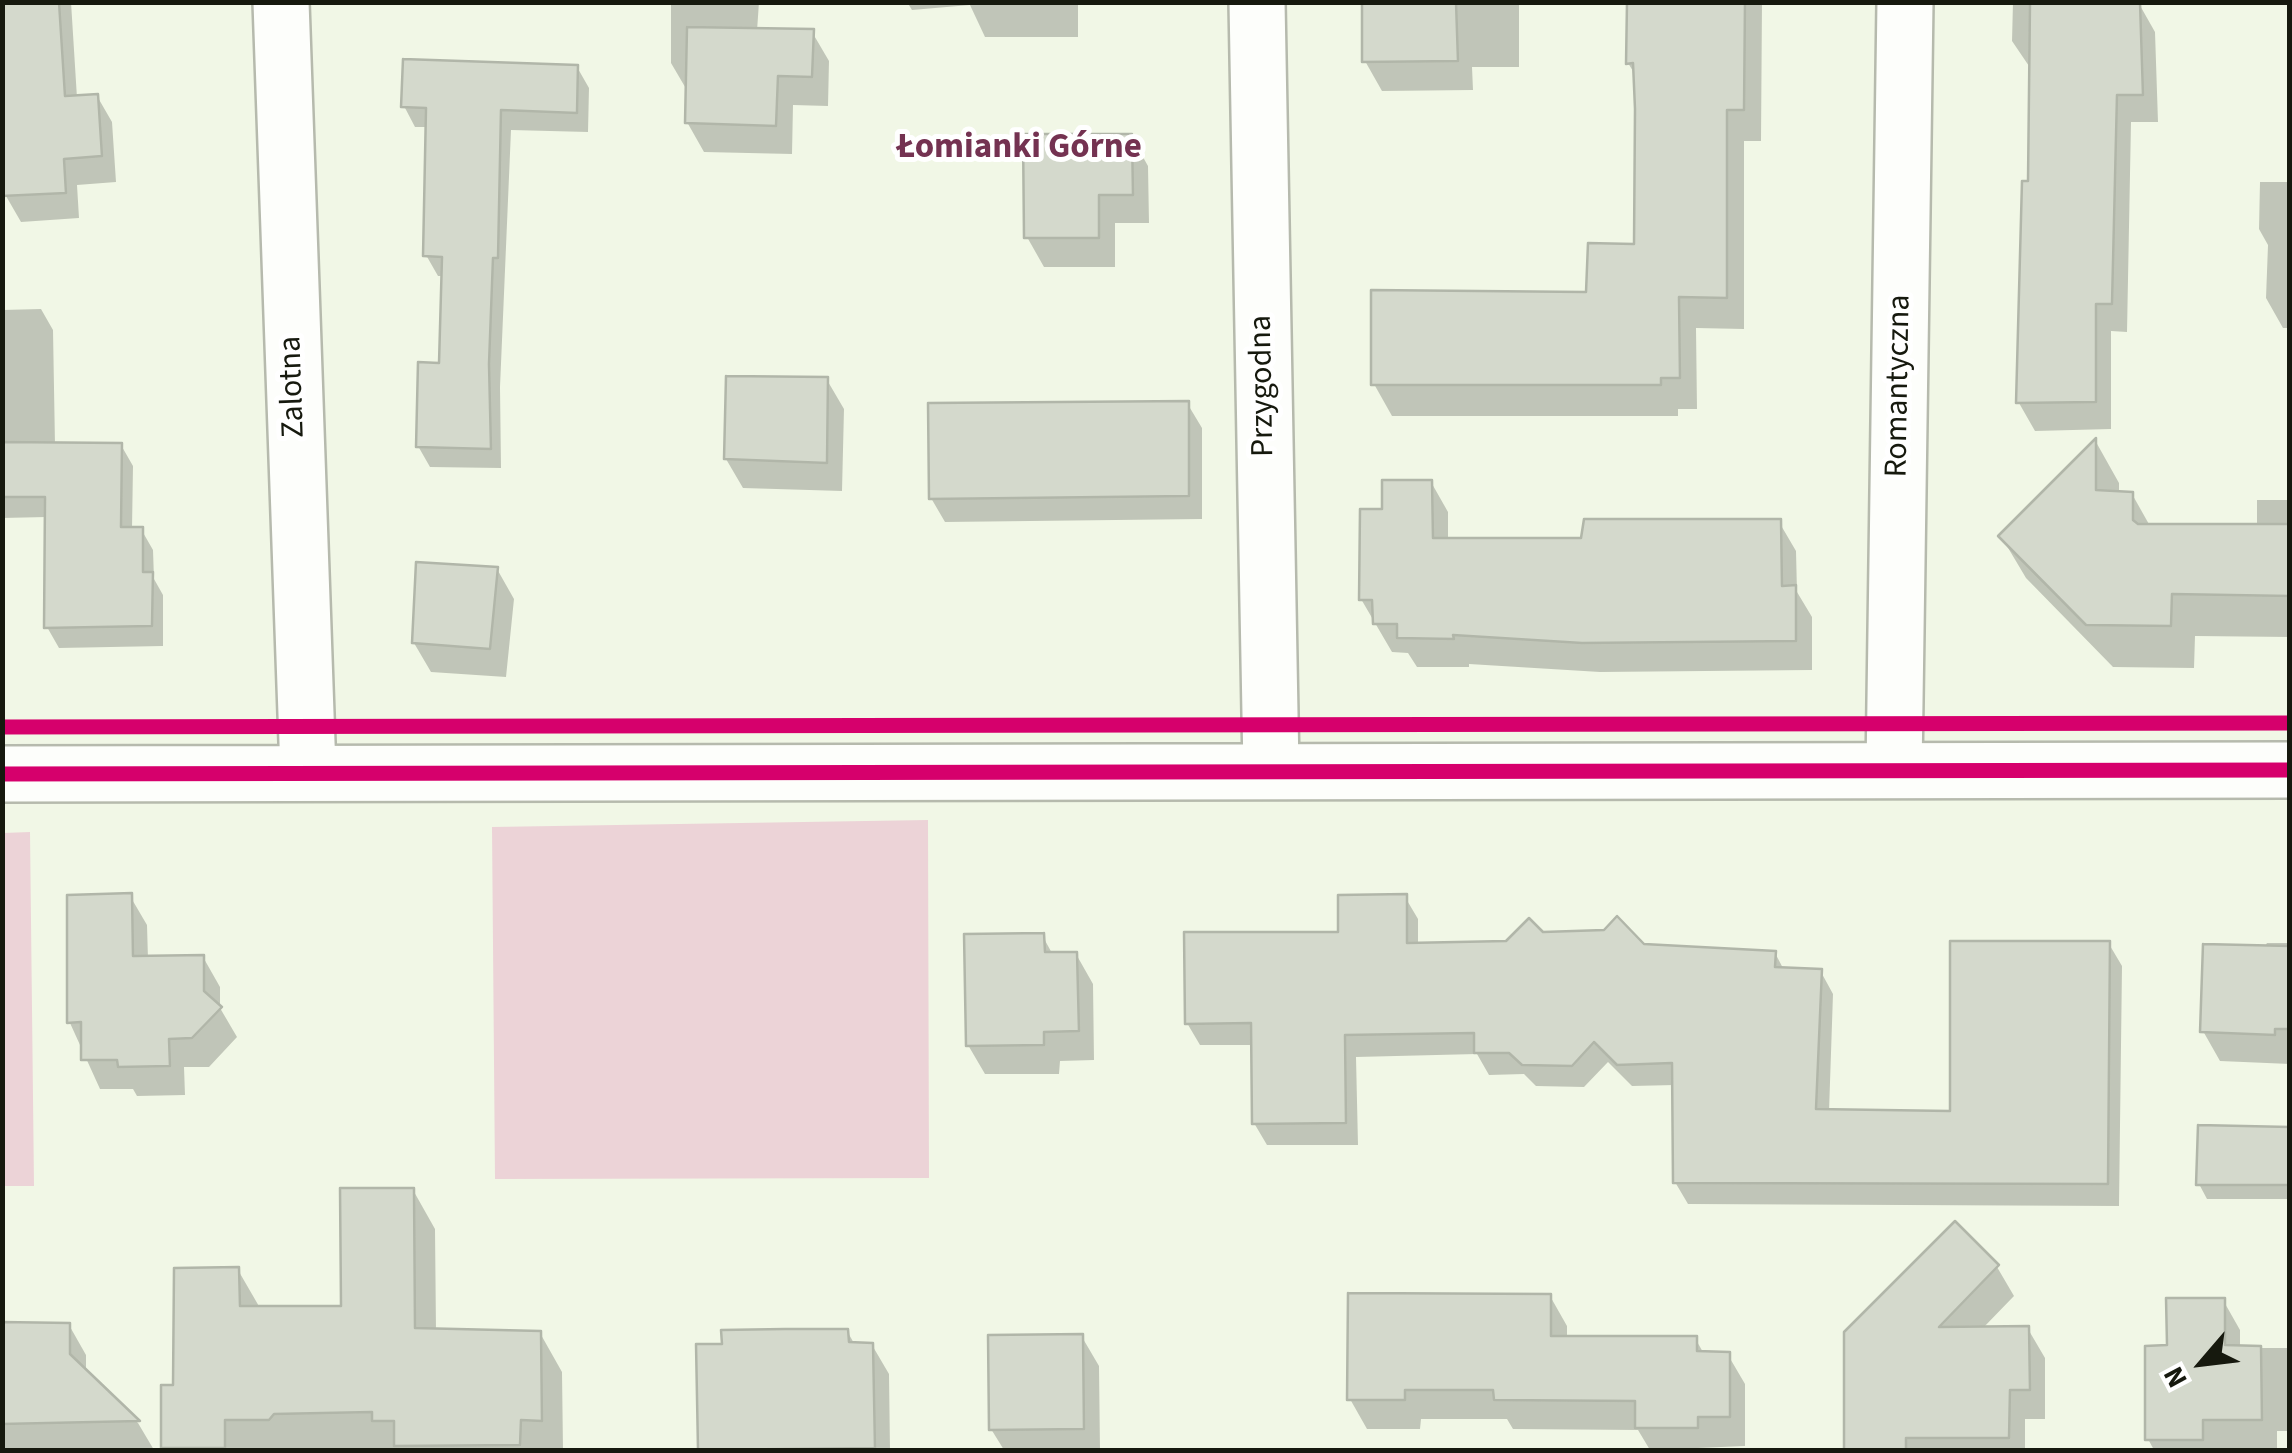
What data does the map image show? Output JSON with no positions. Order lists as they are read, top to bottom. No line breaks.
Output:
{"streets":{"street":["Przygodna","Romantyczna","Zalotna"]},"districts":["Łomianki Górne"],"north":"bottom left"}
